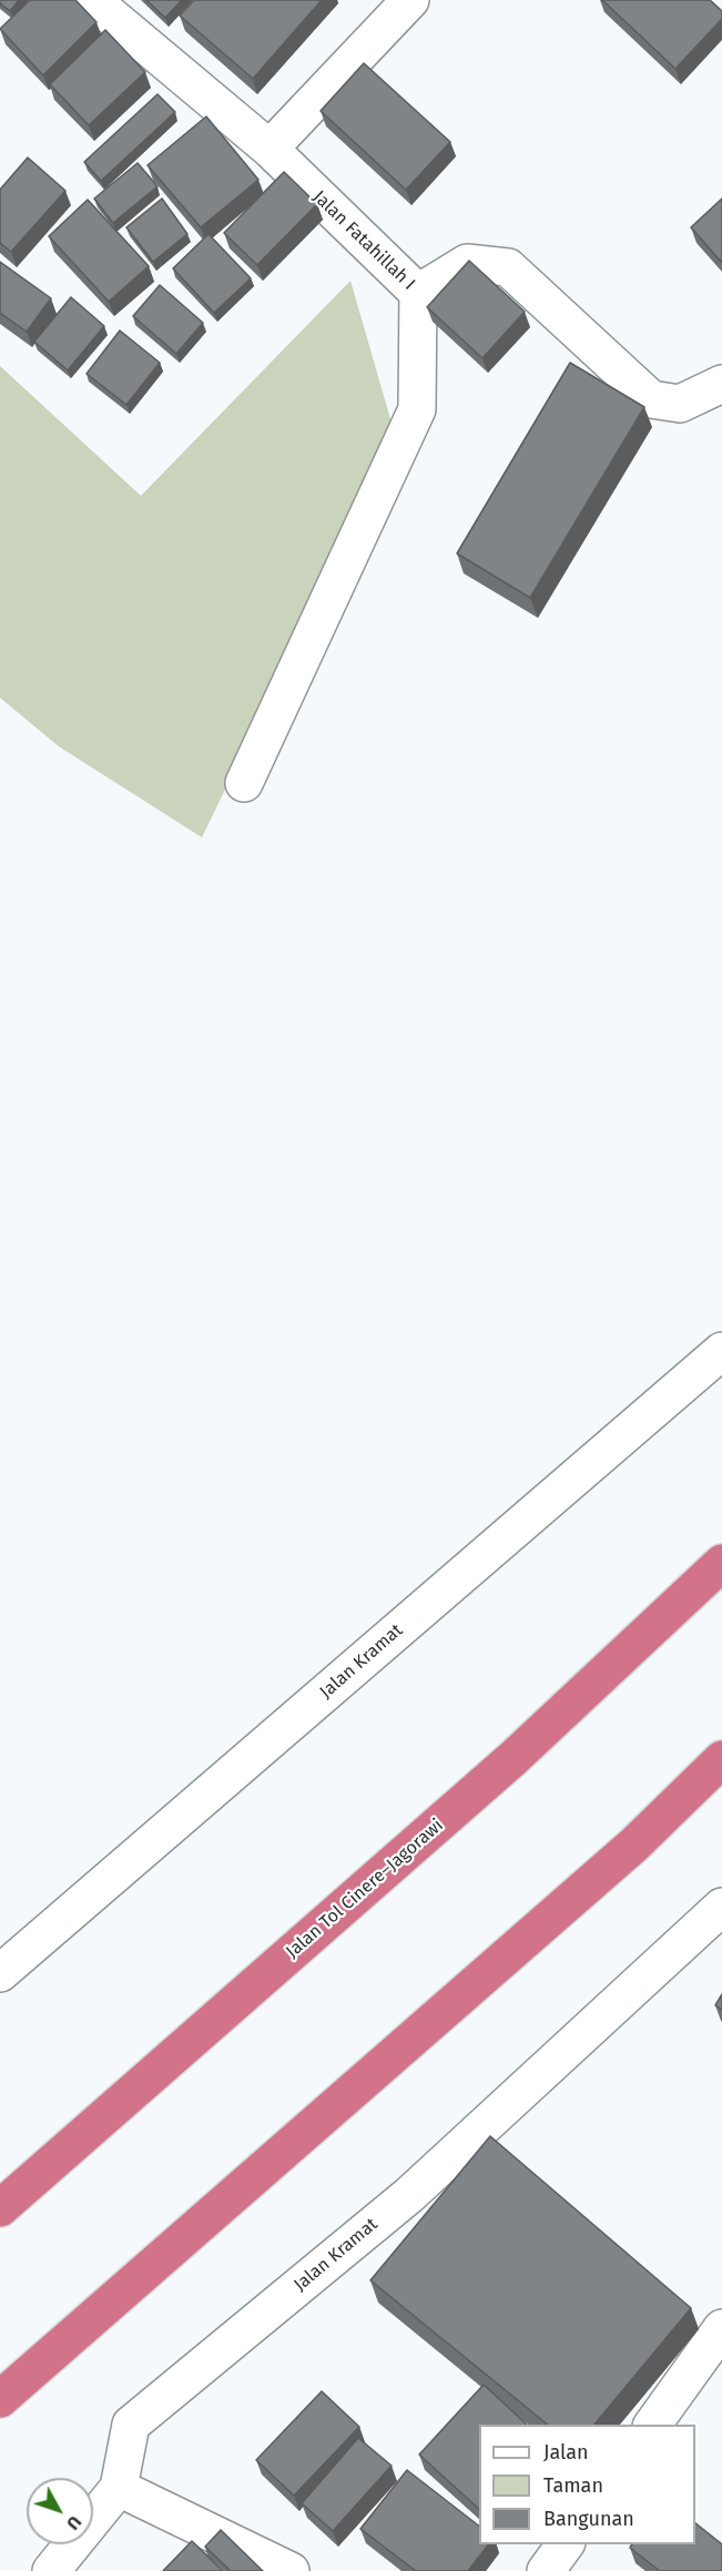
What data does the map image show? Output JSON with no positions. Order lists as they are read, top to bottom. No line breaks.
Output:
{"streets":{"highway":["Jalan Tol Cinere–Jagorawi"],"street":["Jalan Fatahillah I","Jalan Kramat"]},"legend":["Jalan","Taman","Bangunan"],"north":"bottom right"}
